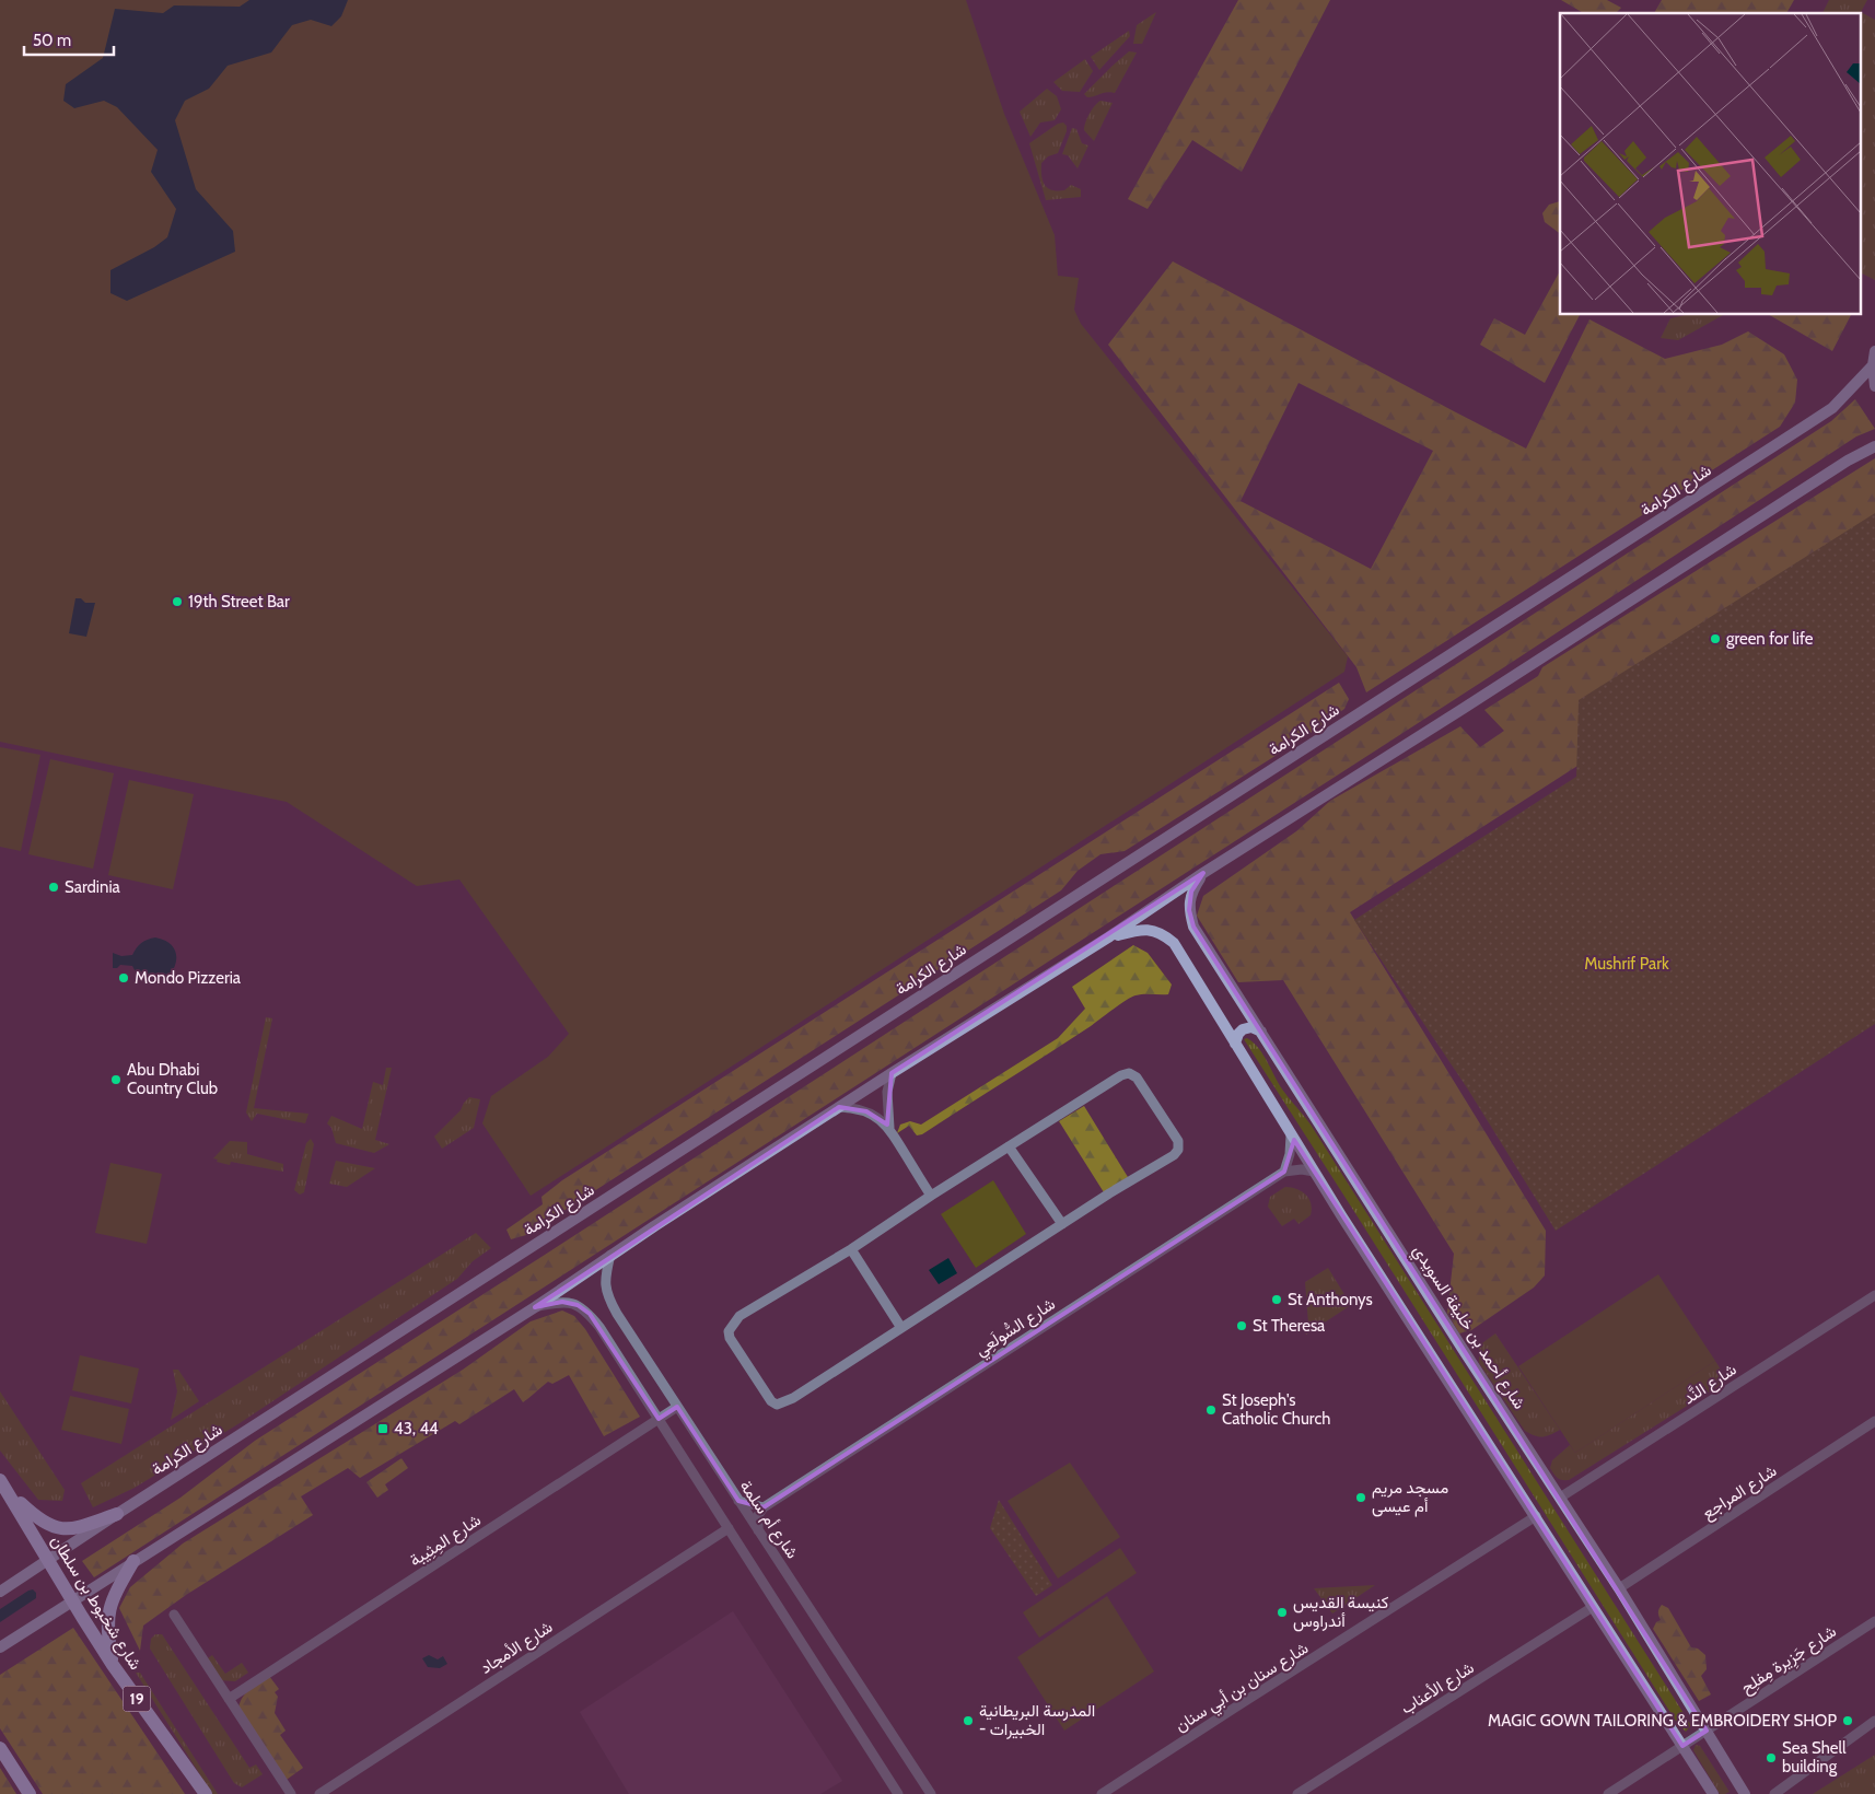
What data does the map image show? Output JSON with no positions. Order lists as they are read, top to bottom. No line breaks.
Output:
{"streets":{"main road":["شارع الكرامة","شارع أحمد بن خليفة السويدي","شارع شخبوط بن سلطان","19"],"street":["شارع السُّولَعِي","شارع النَّد","شارع المراجع","شارع أم سلمة","شارع المِثِيبة","شارع الأمجاد","شارع جَزِيرة مِفلِح","شارع سنان بن أبي سنان","شارع الأعناب"]},"crossings":[["شارع الكرامة","شارع شخبوط بن سلطان"],["شارع أحمد بن خليفة السويدي","شارع النَّد"],["شارع أحمد بن خليفة السويدي","شارع المراجع"],["شارع أحمد بن خليفة السويدي","شارع جَزِيرة مِفلِح"],["شارع أم سلمة","شارع المِثِيبة"]],"parks":["Mushrif Park"],"places":{"other":["19th Street Bar","green for life","Sardinia","Mondo Pizzeria","Abu Dhabi Country Club","St Anthonys","St Theresa","St Joseph's Catholic Church","مسجد مريم أم عيسى","كنيسة القديس أندراوس","المدرسة البريطانية - الخبيرات","MAGIC GOWN TAILORING & EMBROIDERY SHOP","Sea Shell building"],"transit":["43, 44"]},"scale_bar":"50 m"}
